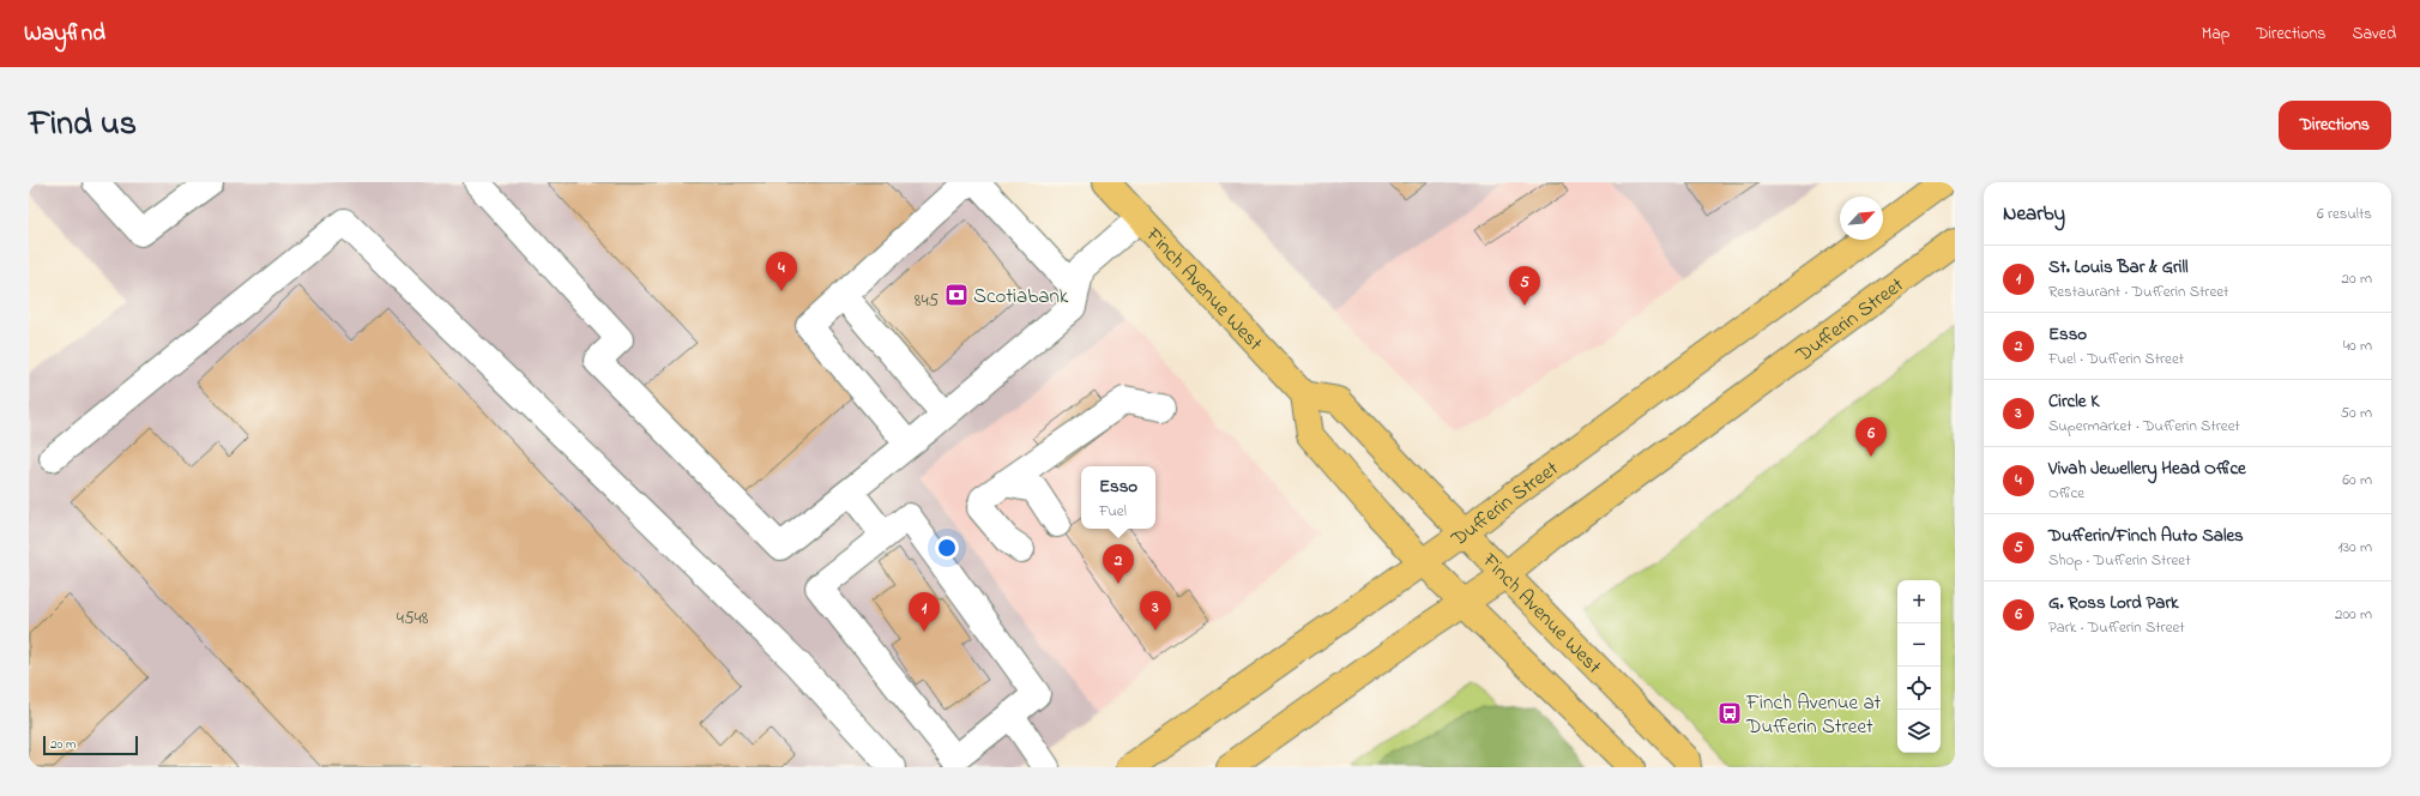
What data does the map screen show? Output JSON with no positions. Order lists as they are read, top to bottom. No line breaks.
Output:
{"streets":{"main road":["Finch Avenue West","Dufferin Street"]},"crossings":[["Finch Avenue West","Dufferin Street"]],"places":{"bank":["Scotiabank"],"bus stop":["Finch Avenue at Dufferin Street"]},"house_numbers":["845","4548"],"scale_bar":"20 m","north":"top right","page":{"header":"Wayfind","nav":["Map","Directions","Saved"],"title":"Find us","buttons":"Directions","heading":["Nearby","6 results"],"list":[{"mark":"1","name":"St. Louis Bar & Grill","note":"Restaurant · Dufferin Street","value":"20 m"},{"mark":"2","name":"Esso","note":"Fuel · Dufferin Street","value":"40 m"},{"mark":"3","name":"Circle K","note":"Supermarket · Dufferin Street","value":"50 m"},{"mark":"4","name":"Vivah Jewellery Head Office","note":"Office","value":"60 m"},{"mark":"5","name":"Dufferin/Finch Auto Sales","note":"Shop · Dufferin Street","value":"130 m"},{"mark":"6","name":"G. Ross Lord Park","note":"Park · Dufferin Street","value":"200 m"}],"pins":["4","5","6","2","3","1"],"popup":["Esso","Fuel"],"map_buttons":["+","−"],"scale":"20 m"}}
